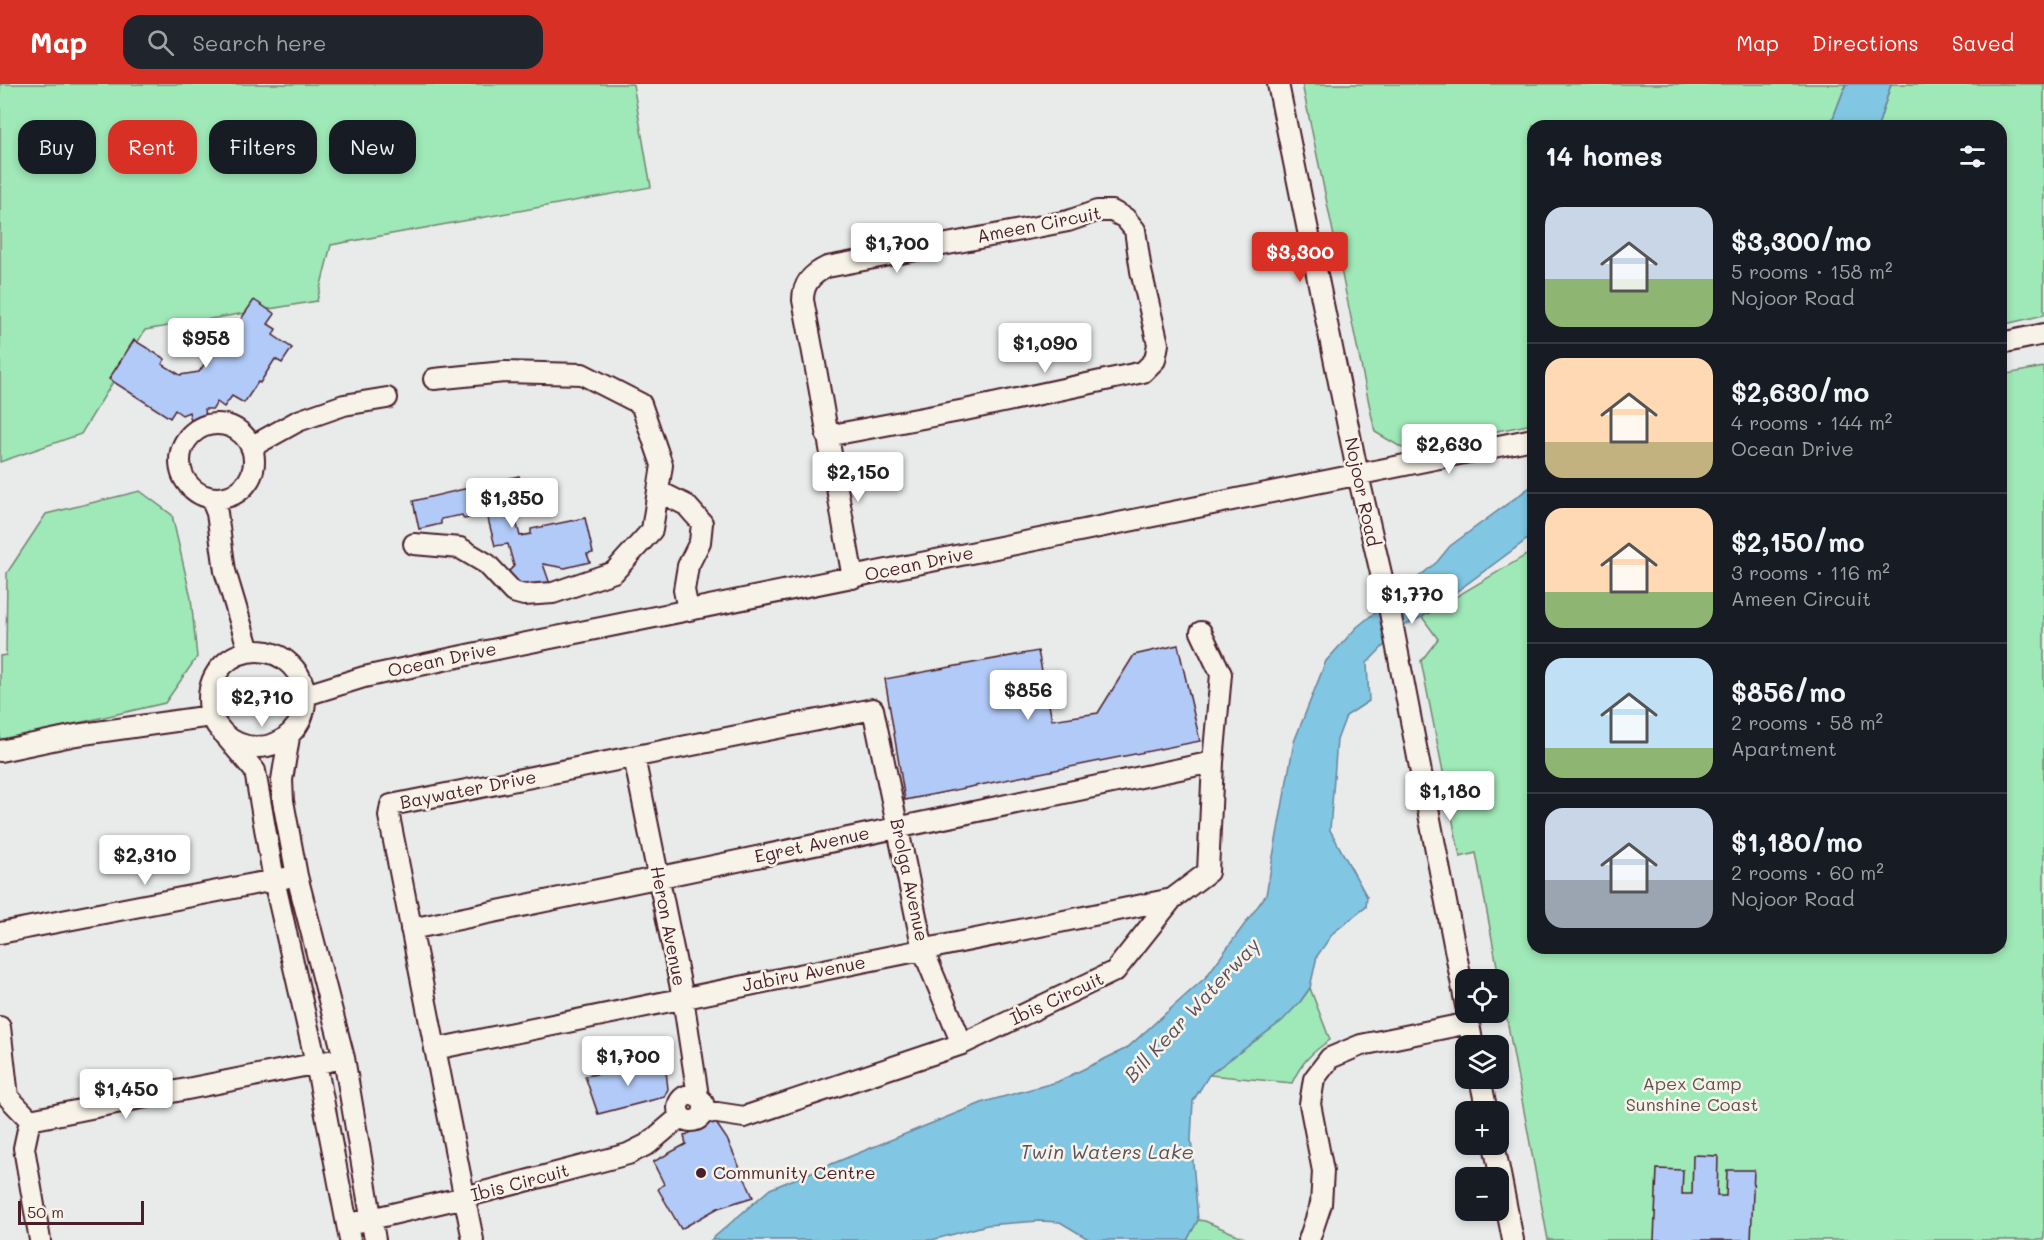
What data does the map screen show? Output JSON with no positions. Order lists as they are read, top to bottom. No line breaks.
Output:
{"streets":{"street":["Ameen Circuit","Nojoor Road","Ocean Drive","Baywater Drive","Egret Avenue","Brolga Avenue","Heron Avenue","Jabiru Avenue","Ibis Circuit"]},"crossings":[["Ameen Circuit","Ocean Drive"],["Nojoor Road","Ocean Drive"],["Baywater Drive","Egret Avenue"],["Baywater Drive","Brolga Avenue"],["Baywater Drive","Heron Avenue"],["Baywater Drive","Jabiru Avenue"],["Baywater Drive","Ibis Circuit"],["Egret Avenue","Brolga Avenue"],["Egret Avenue","Heron Avenue"],["Egret Avenue","Ibis Circuit"],["Brolga Avenue","Jabiru Avenue"],["Brolga Avenue","Ibis Circuit"],["Heron Avenue","Jabiru Avenue"],["Heron Avenue","Ibis Circuit"],["Jabiru Avenue","Ibis Circuit"]],"water":["Bill Kear Waterway","Twin Waters Lake"],"parks":["Apex Camp Sunshine Coast"],"places":["Community Centre"],"scale_bar":"50 m","page":{"header":"Map","search":"Search here","nav":["Map","Directions","Saved"],"chip":["Buy","Rent","Filters","New"],"heading":"14 homes","list":[{"name":"$3,300/mo","note":"5 rooms · 158 m² · Nojoor Road"},{"name":"$2,630/mo","note":"4 rooms · 144 m² · Ocean Drive"},{"name":"$2,150/mo","note":"3 rooms · 116 m² · Ameen Circuit"},{"name":"$856/mo","note":"2 rooms · 58 m² · Apartment"},{"name":"$1,180/mo","note":"2 rooms · 60 m² · Nojoor Road"}],"price":["$1,700","$3,300","$958","$1,090","$2,630","$2,150","$1,350","$1,770","$856","$2,710","$1,180","$2,310","$1,700","$1,450"],"map_buttons":["+","−"],"scale":"50 m"}}
